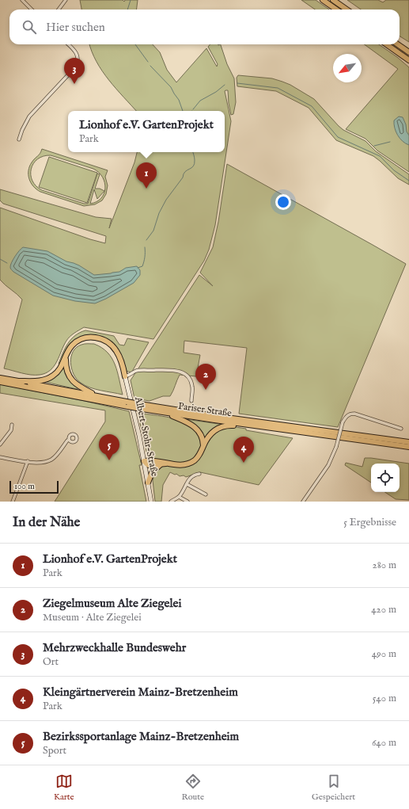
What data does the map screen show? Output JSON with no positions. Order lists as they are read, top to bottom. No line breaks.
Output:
{"streets":{"highway":["Pariser Straße"],"street":["Albert-Stohr-Straße"]},"scale_bar":"100 m","north":"bottom left","page":{"search":"Hier suchen","pins":["3","1","2","5","4"],"popup":["Lionhof e.V. GartenProjekt","Park"],"scale":"100 m","heading":["In der Nähe","5 Ergebnisse"],"list":[{"mark":"1","name":"Lionhof e.V. GartenProjekt","note":"Park","value":"280 m"},{"mark":"2","name":"Ziegelmuseum Alte Ziegelei","note":"Museum · Alte Ziegelei","value":"420 m"},{"mark":"3","name":"Mehrzweckhalle Bundeswehr","note":"Ort","value":"490 m"},{"mark":"4","name":"Kleingärtnerverein Mainz-Bretzenheim","note":"Park","value":"540 m"},{"mark":"5","name":"Bezirkssportanlage Mainz-Bretzenheim","note":"Sport","value":"640 m"}],"nav":["Karte","Route","Gespeichert"]}}
